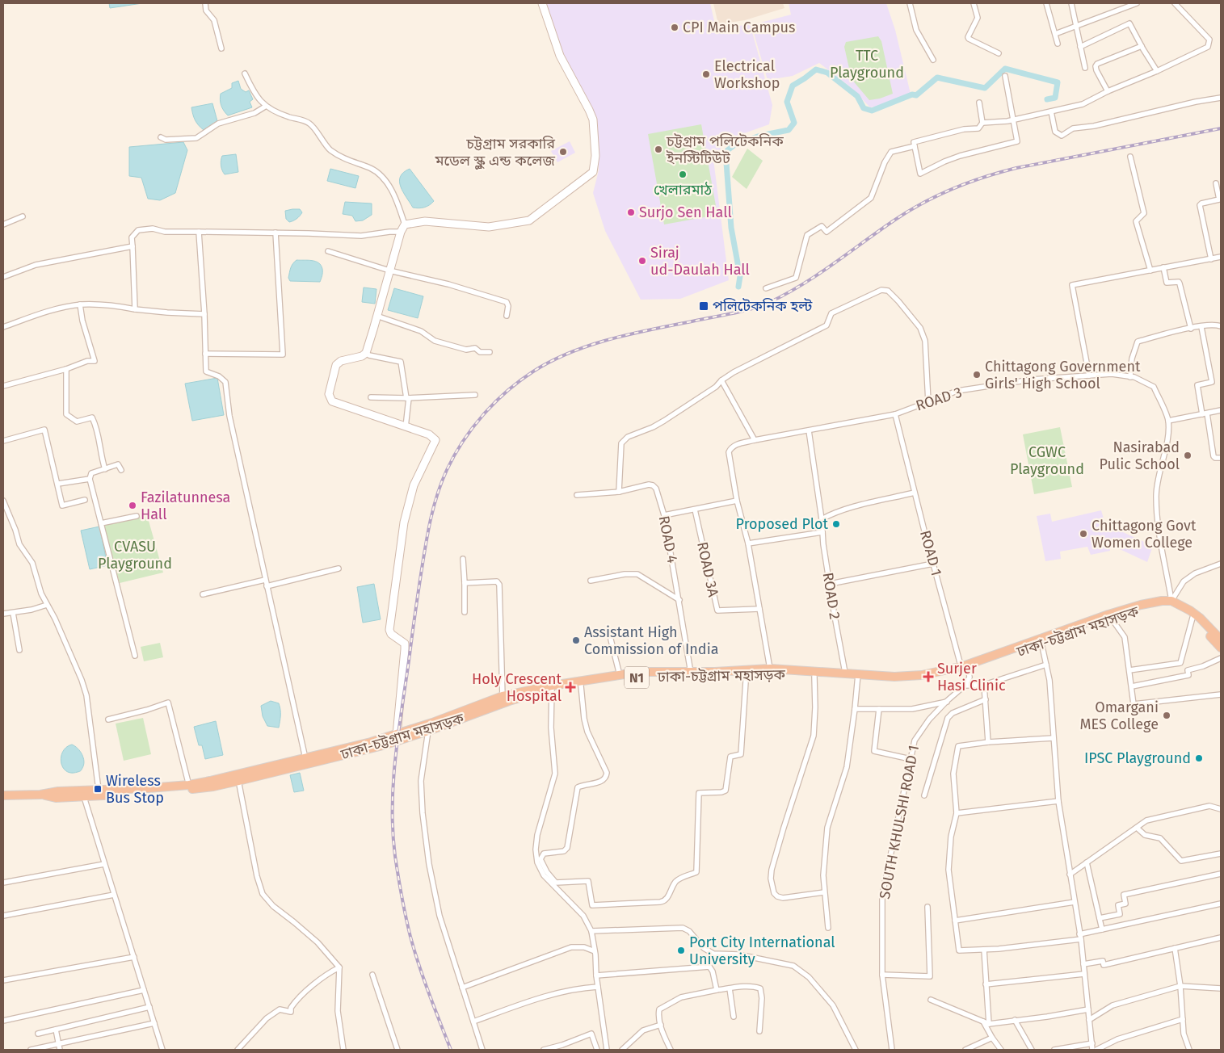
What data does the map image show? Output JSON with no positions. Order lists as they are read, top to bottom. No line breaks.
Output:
{"streets":{"highway":["ঢাকা-চট্টগ্রাম মহাসড়ক","N1"],"street":["ROAD 3","ROAD 4","ROAD 1","ROAD 3A","ROAD 2","SOUTH KHULSHI ROAD 1"]},"crossings":[["ROAD 3","ROAD 1"],["ROAD 3","ROAD 3A"],["ROAD 3","ROAD 2"],["ROAD 3","ঢাকা-চট্টগ্রাম মহাসড়ক"],["ROAD 4","ঢাকা-চট্টগ্রাম মহাসড়ক"],["ROAD 1","ঢাকা-চট্টগ্রাম মহাসড়ক"],["ROAD 2","ঢাকা-চট্টগ্রাম মহাসড়ক"]],"parks":["TTC Playground","CGWC Playground","CVASU Playground"],"places":{"other":["CPI Main Campus","Electrical Workshop","চট্টগ্রাম পলিটেকনিক ইনস্টিটিউট","চট্টগ্রাম সরকারি মডেল স্কুল এন্ড কলেজ","খেলারমাঠ","Surjo Sen Hall","Siraj ud-Daulah Hall","Chittagong Government Girls' High School","Nasirabad Pulic School","Fazilatunnesa Hall","Proposed Plot","Chittagong Govt Women College","Assistant High Commission of India","Omargani MES College","IPSC Playground","Port City International University"],"transit":["পলিটেকনিক হল্ট","Wireless Bus Stop"],"health":["Surjer Hasi Clinic","Holy Crescent Hospital"]}}
